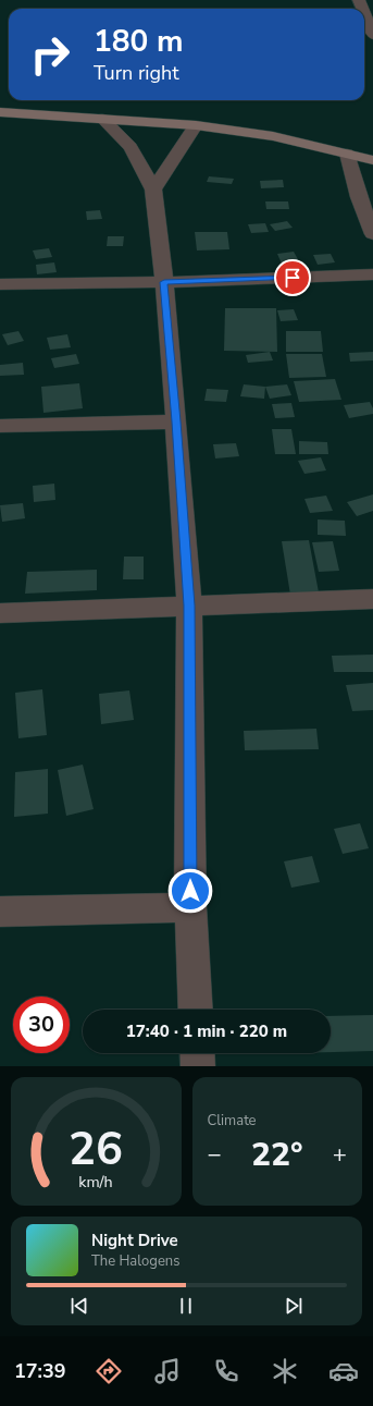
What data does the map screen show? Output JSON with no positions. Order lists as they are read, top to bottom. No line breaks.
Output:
{"page":{"turn":["180 m","Turn right"],"limit":"30","trip":"17:40 · 1 min · 220 m","tile":"Climate","heat":["−","22°","+"],"song":["Night Drive","The Halogens"],"tabs":"17:39","gauge":["26","km/h"]}}
